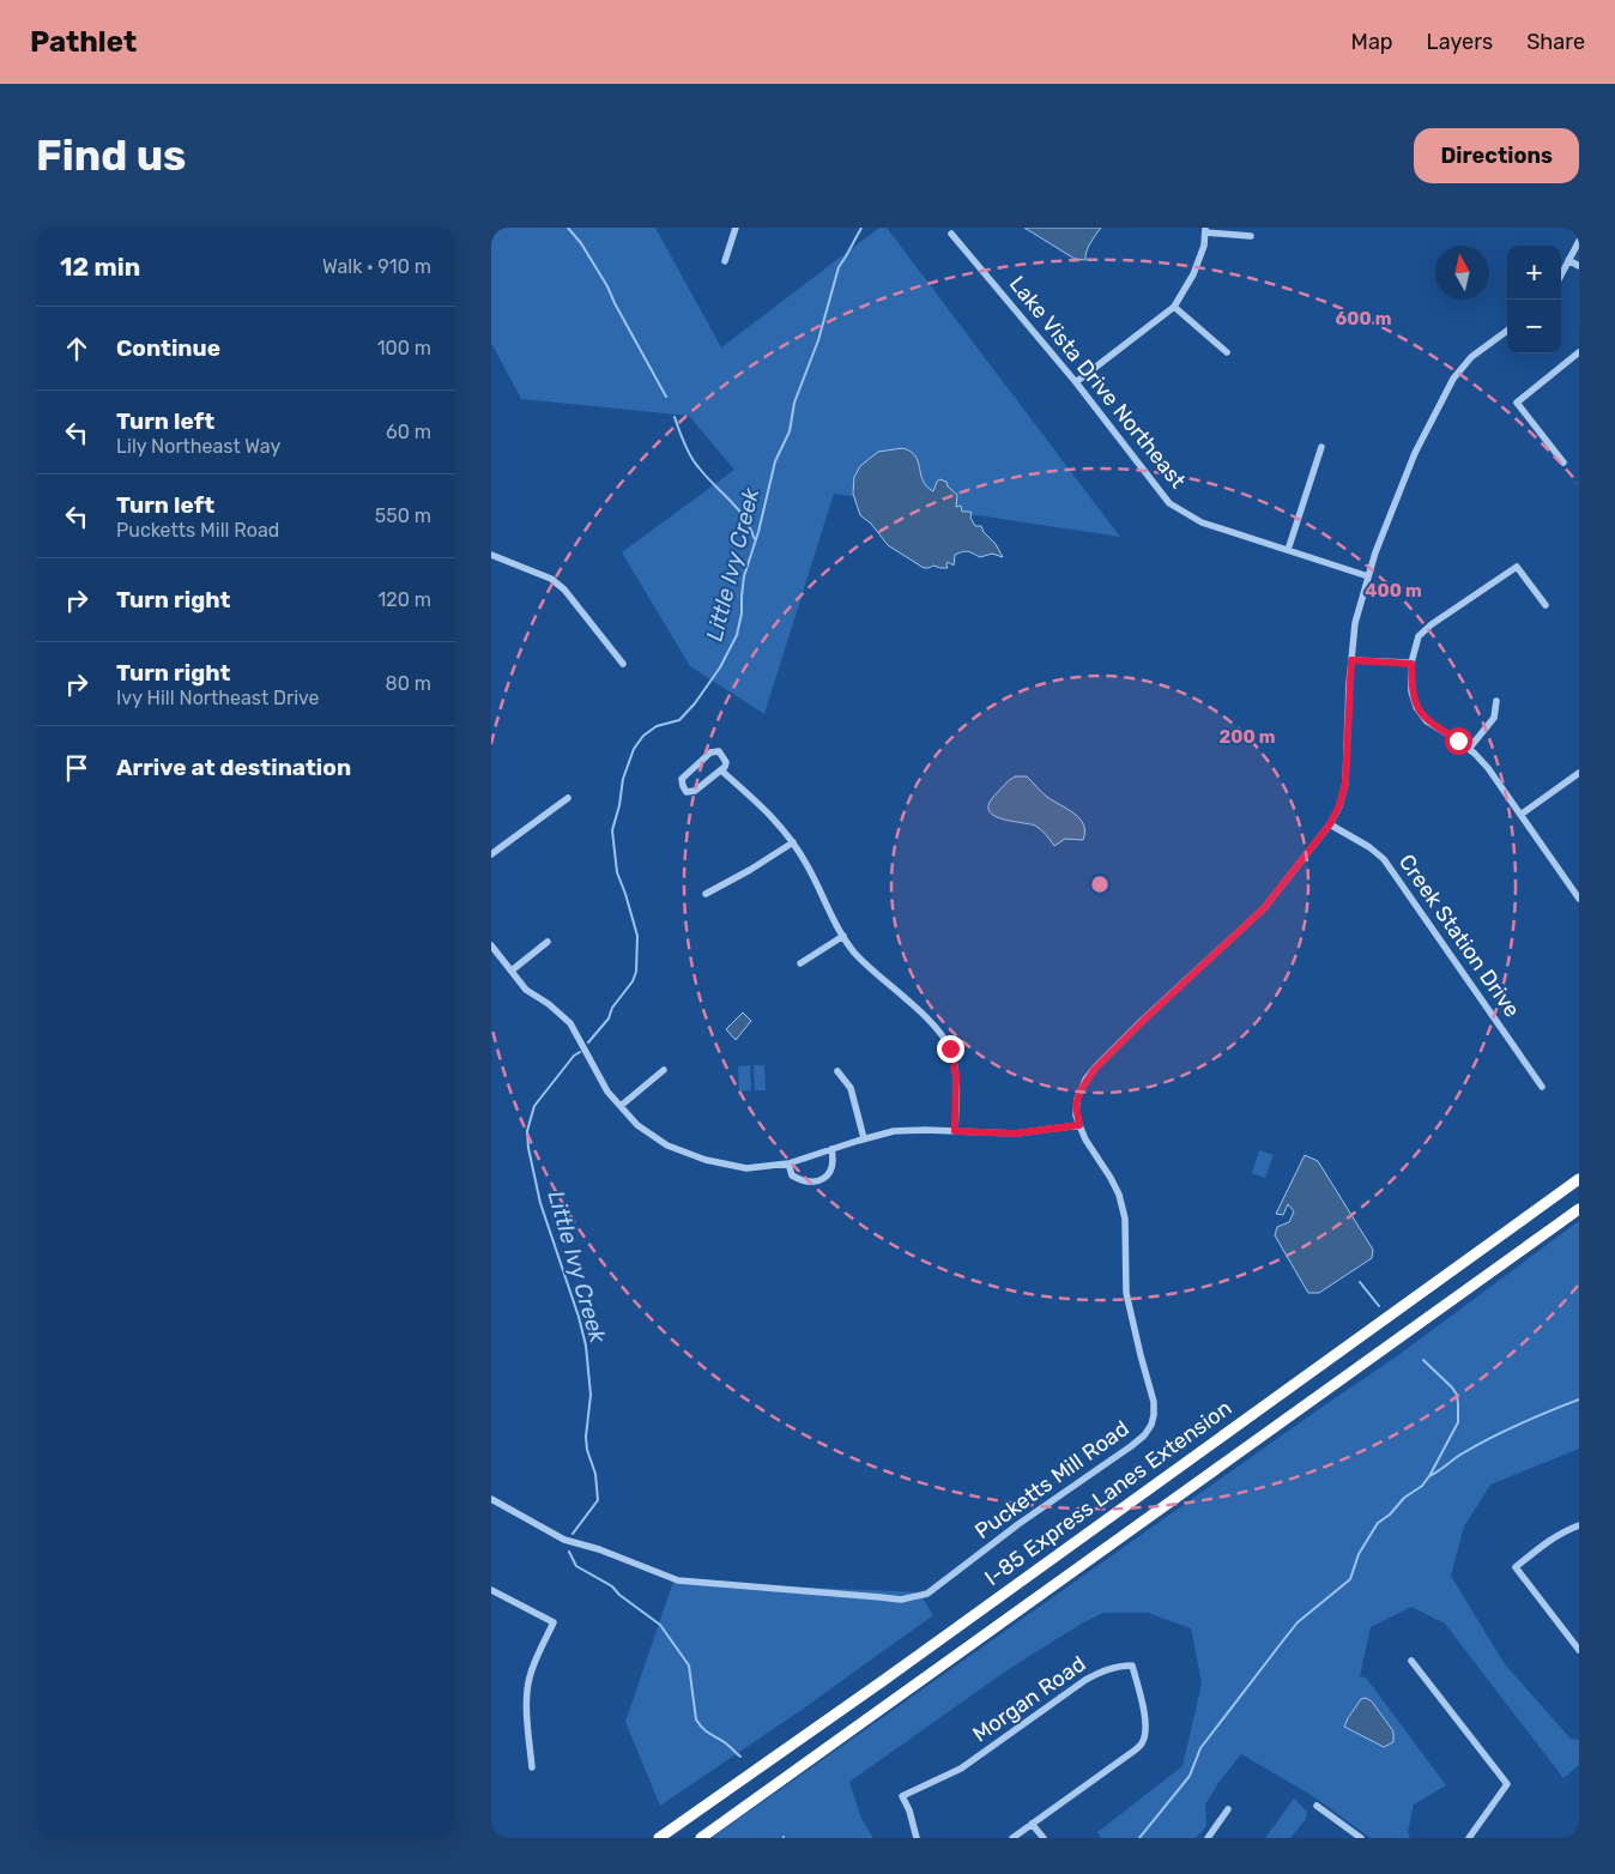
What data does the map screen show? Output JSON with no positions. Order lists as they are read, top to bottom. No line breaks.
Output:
{"streets":{"highway":["I-85 Express Lanes Extension"],"street":["Lake Vista Drive Northeast","Creek Station Drive","Pucketts Mill Road","Morgan Road"]},"crossings":[["Lake Vista Drive Northeast","Pucketts Mill Road"],["Creek Station Drive","Pucketts Mill Road"]],"water":["Little Ivy Creek"],"north":"top","page":{"header":"Pathlet","nav":["Map","Layers","Share"],"buttons":"Directions","title":"Find us","heading":["12 min","Walk · 910 m"],"map_buttons":["+","−"],"list":[["Continue","100 m"],["Turn left","Lily Northeast Way","60 m"],["Turn left","Pucketts Mill Road","550 m"],["Turn right","120 m"],["Turn right","Ivy Hill Northeast Drive","80 m"],"Arrive at destination"]},"rings":["600 m","400 m","200 m"]}
